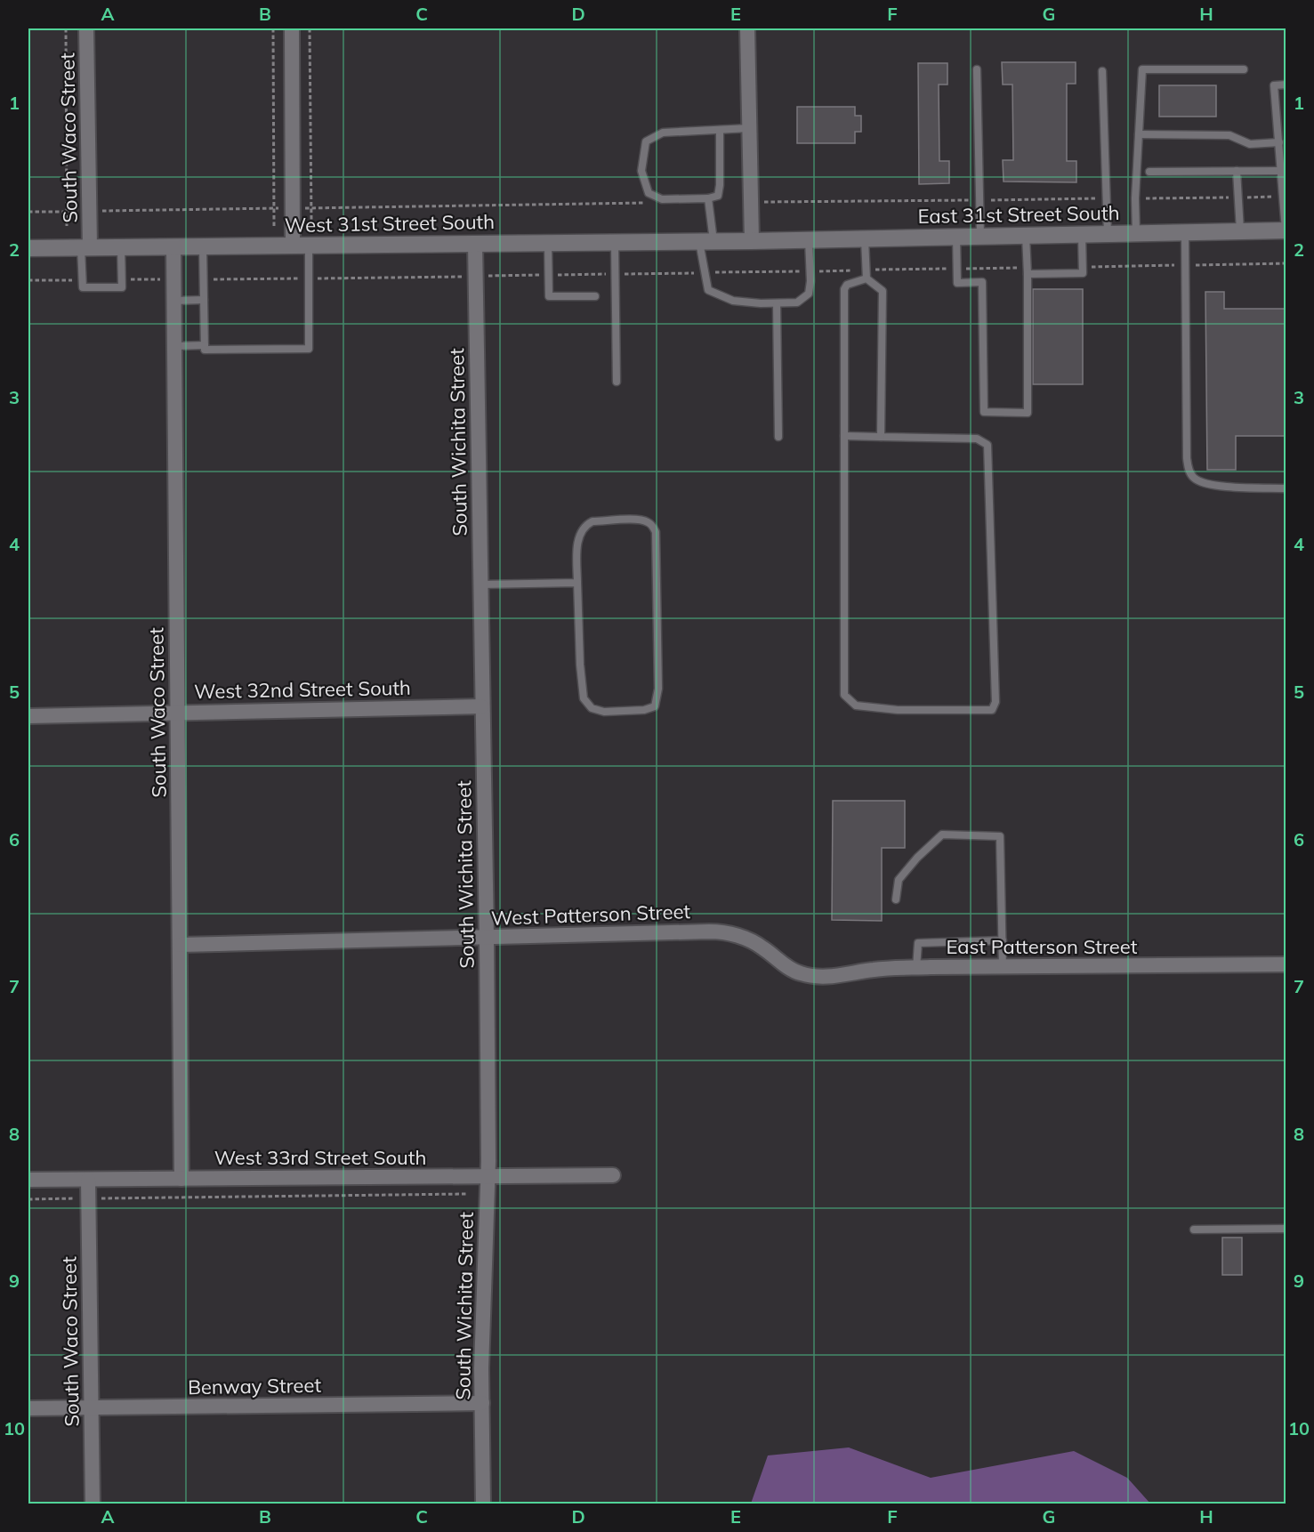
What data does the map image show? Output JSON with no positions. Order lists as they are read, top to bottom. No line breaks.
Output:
{"streets":{"street":["South Waco Street","East 31st Street South","West 31st Street South","South Wichita Street","West 32nd Street South","West Patterson Street","East Patterson Street","West 33rd Street South","Benway Street"]},"crossings":[["South Waco Street","West 31st Street South"],["South Waco Street","West 32nd Street South"],["South Waco Street","West Patterson Street"],["South Waco Street","West 33rd Street South"],["South Waco Street","Benway Street"],["East 31st Street South","West 31st Street South"],["West 31st Street South","South Wichita Street"],["South Wichita Street","West 32nd Street South"],["South Wichita Street","West Patterson Street"],["South Wichita Street","West 33rd Street South"],["South Wichita Street","Benway Street"],["West Patterson Street","East Patterson Street"]],"grid":{"columns":["A","B","C","D","E","F","G","H"],"rows":["1","2","3","4","5","6","7","8","9","10"]}}
